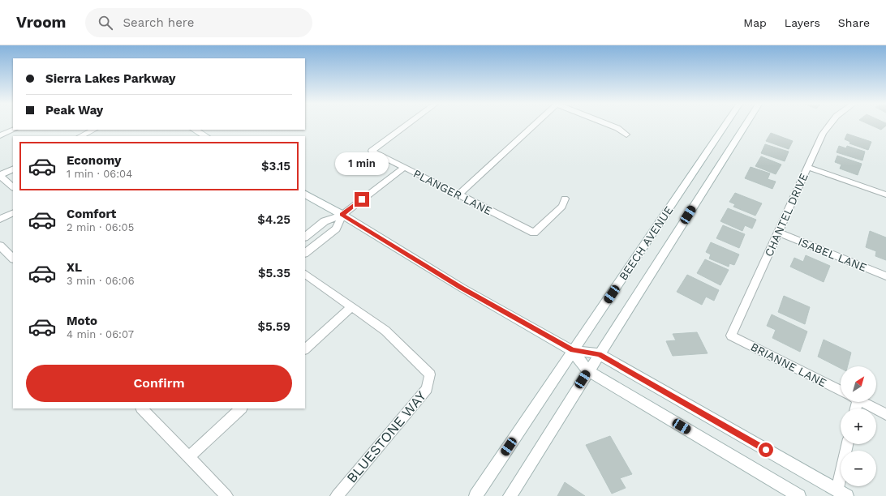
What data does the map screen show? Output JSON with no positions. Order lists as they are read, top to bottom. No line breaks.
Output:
{"streets":{"main road":["BEECH AVENUE"],"street":["PLANGER LANE","CHANTEL DRIVE","ISABEL LANE","BRIANNE LANE","BLUESTONE WAY"]},"crossings":[["CHANTEL DRIVE","ISABEL LANE"],["CHANTEL DRIVE","BRIANNE LANE"]],"north":"top right","page":{"header":"Vroom","search":"Search here","nav":["Map","Layers","Share"],"banner":["Sierra Lakes Parkway","Peak Way"],"list":[{"name":"Economy","note":"1 min · 06:04","value":"$3.15"},{"name":"Comfort","note":"2 min · 06:05","value":"$4.25"},{"name":"XL","note":"3 min · 06:06","value":"$5.35"},{"name":"Moto","note":"4 min · 06:07","value":"$5.59"}],"bubble":"1 min","buttons":"Confirm","map_buttons":["+","−"]}}
